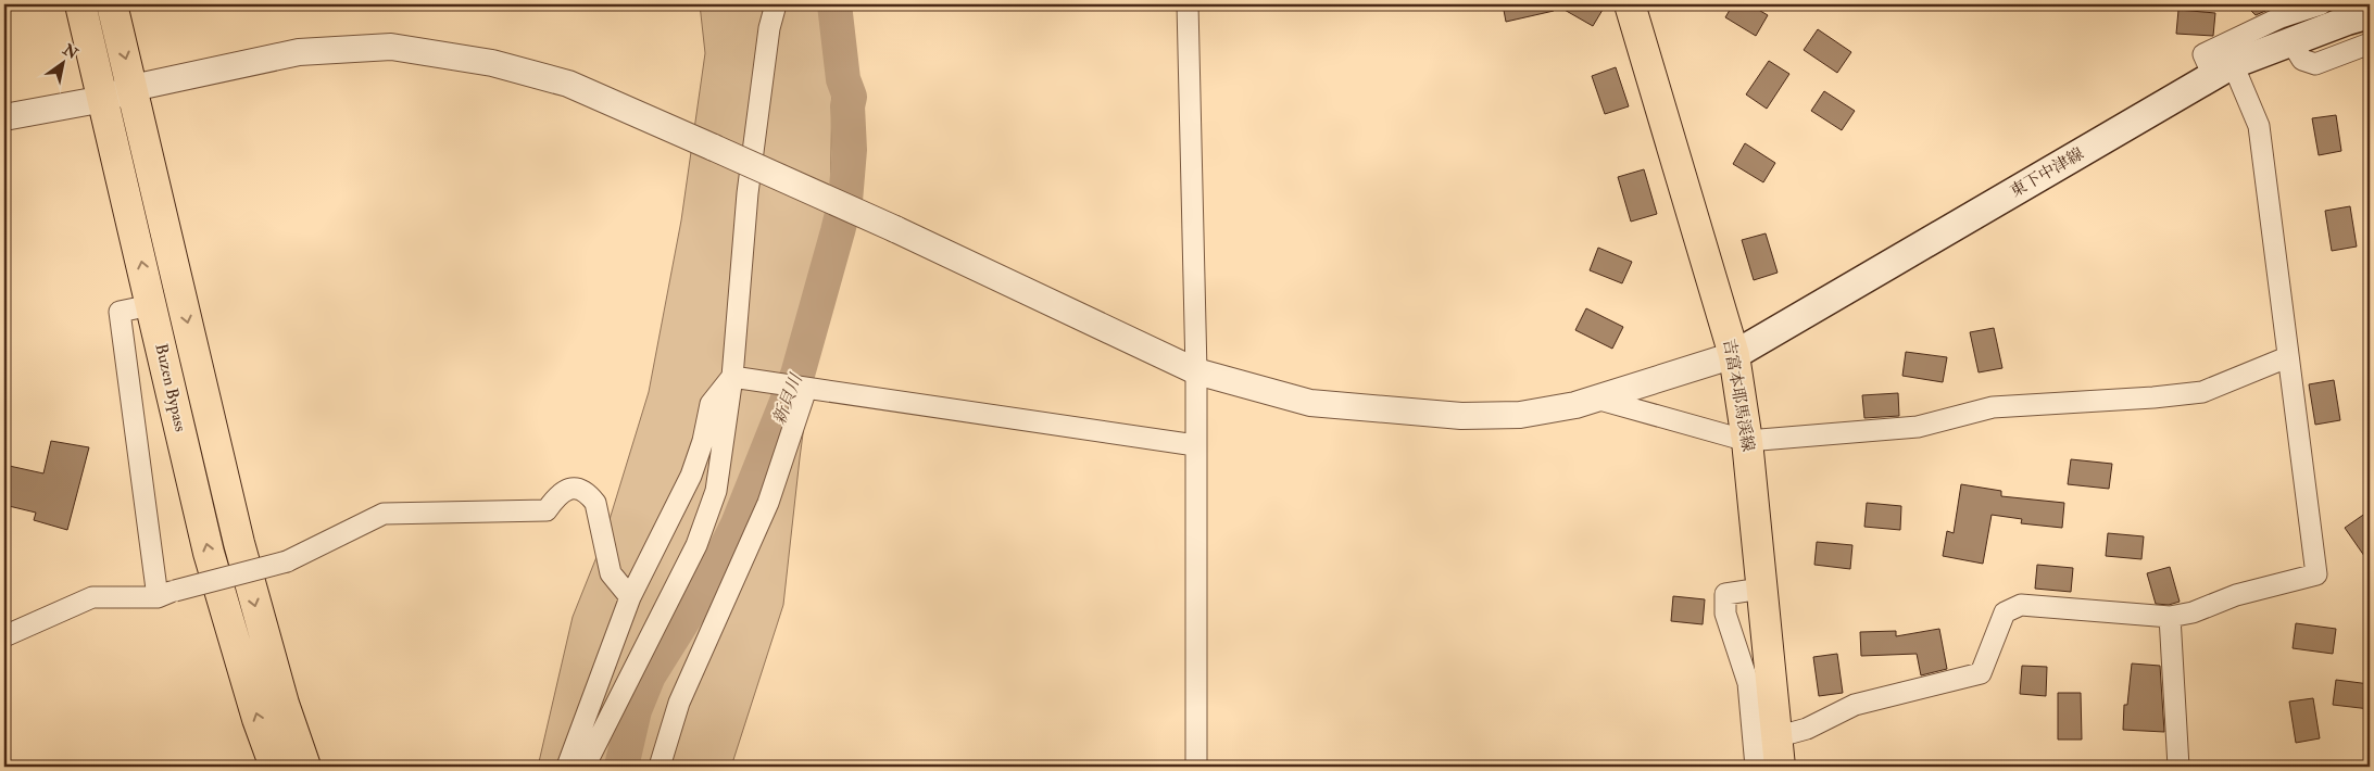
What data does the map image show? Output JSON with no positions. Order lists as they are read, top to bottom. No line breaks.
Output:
{"streets":{"main road":["東下中津線","Buzen Bypass","吉富本耶馬渓線"]},"crossings":[["東下中津線","吉富本耶馬渓線"]],"water":["新貝川"],"north":"top right"}
